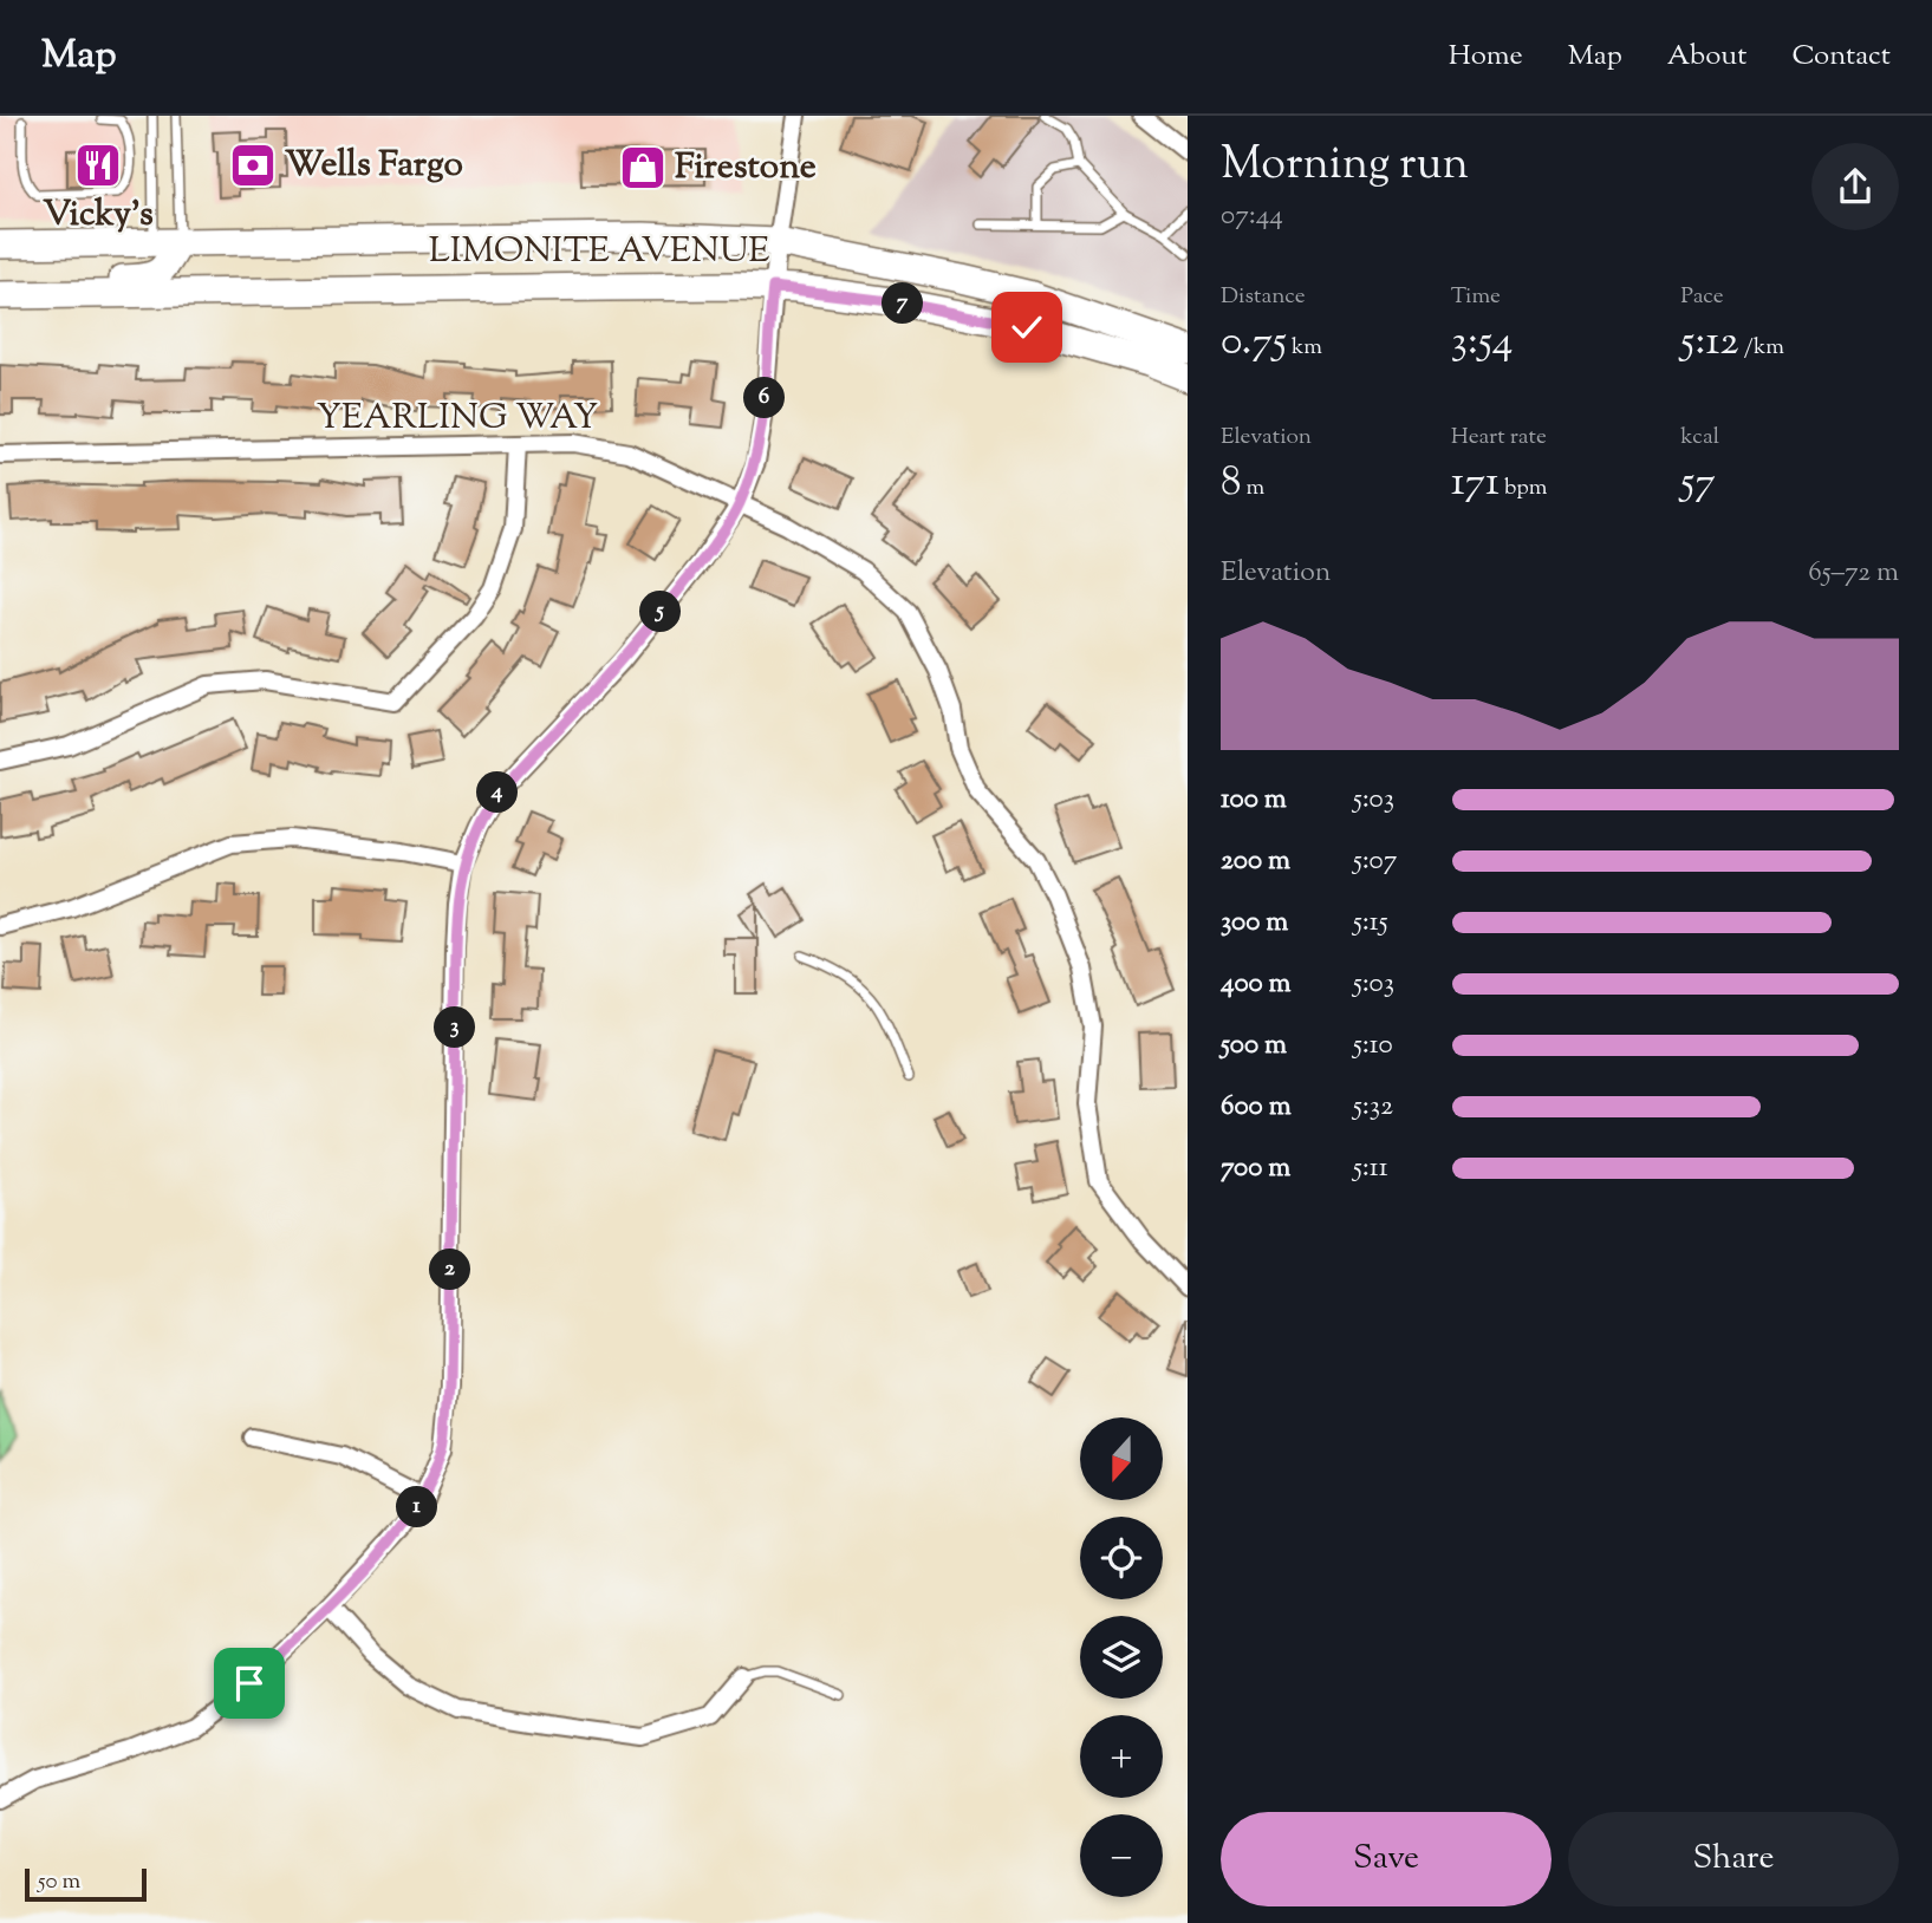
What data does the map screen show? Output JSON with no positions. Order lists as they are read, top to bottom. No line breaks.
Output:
{"streets":{"main road":["LIMONITE AVENUE"],"street":["YEARLING WAY"]},"places":{"restaurant":["Vicky's"],"bank":["Wells Fargo"],"shop":["Firestone"]},"scale_bar":"50 m","north":"bottom","page":{"header":"Map","nav":["Home","Map","About","Contact"],"heading":["Morning run","07:44"],"stats":[["Distance","0.75 km"],["Time","3:54"],["Pace","5:12 /km"],["Elevation","8 m"],["Heart rate","171 bpm"],["kcal","57"]],"pins":["7","6","5","4","3","2","1"],"chart":["Elevation","65–72 m"],"list":[{"name":"100 m","note":"5:03"},{"name":"200 m","note":"5:07"},{"name":"300 m","note":"5:15"},{"name":"400 m","note":"5:03"},{"name":"500 m","note":"5:10"},{"name":"600 m","note":"5:32"},{"name":"700 m","note":"5:11"}],"map_buttons":["+","−"],"buttons":["Save","Share"],"scale":"50 m"}}
